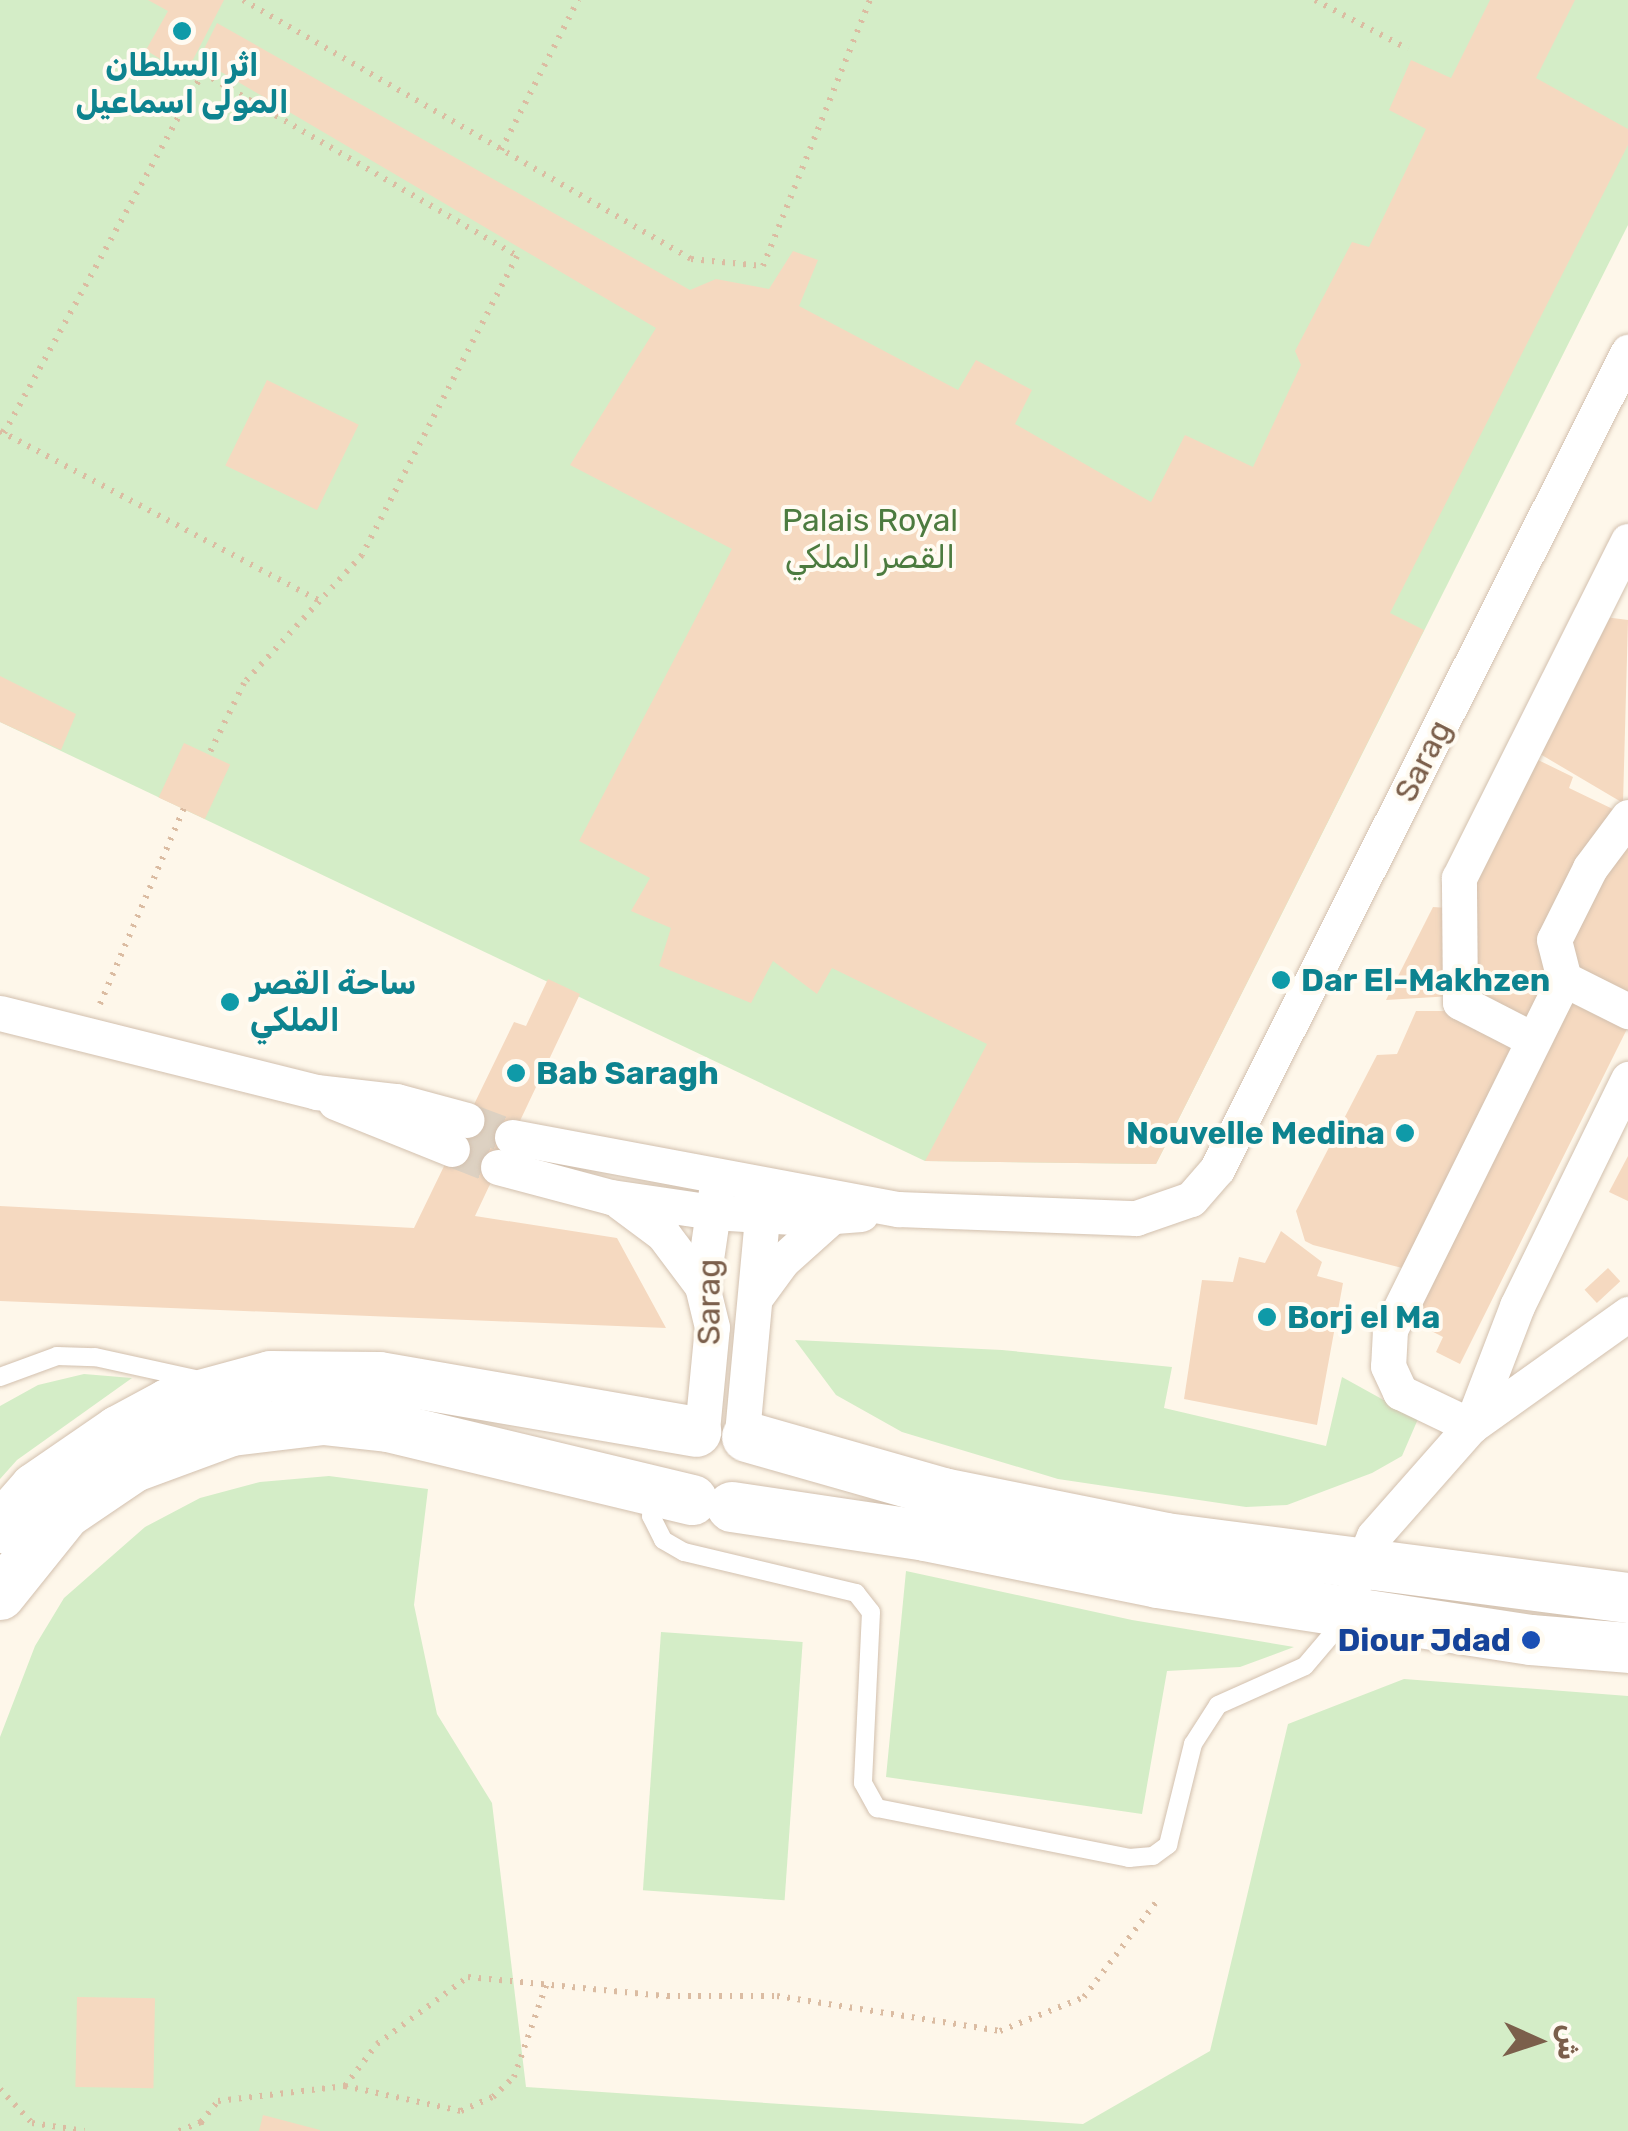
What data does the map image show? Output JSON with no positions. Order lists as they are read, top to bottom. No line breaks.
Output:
{"streets":{"street":["Sarag"]},"parks":["Palais Royal القصر الملكي"],"places":["اثر السلطان المولى اسماعيل","Dar El-Makhzen","ساحة القصر الملكي","Bab Saragh","Nouvelle Medina","Borj el Ma","Diour Jdad"],"north":"right"}
